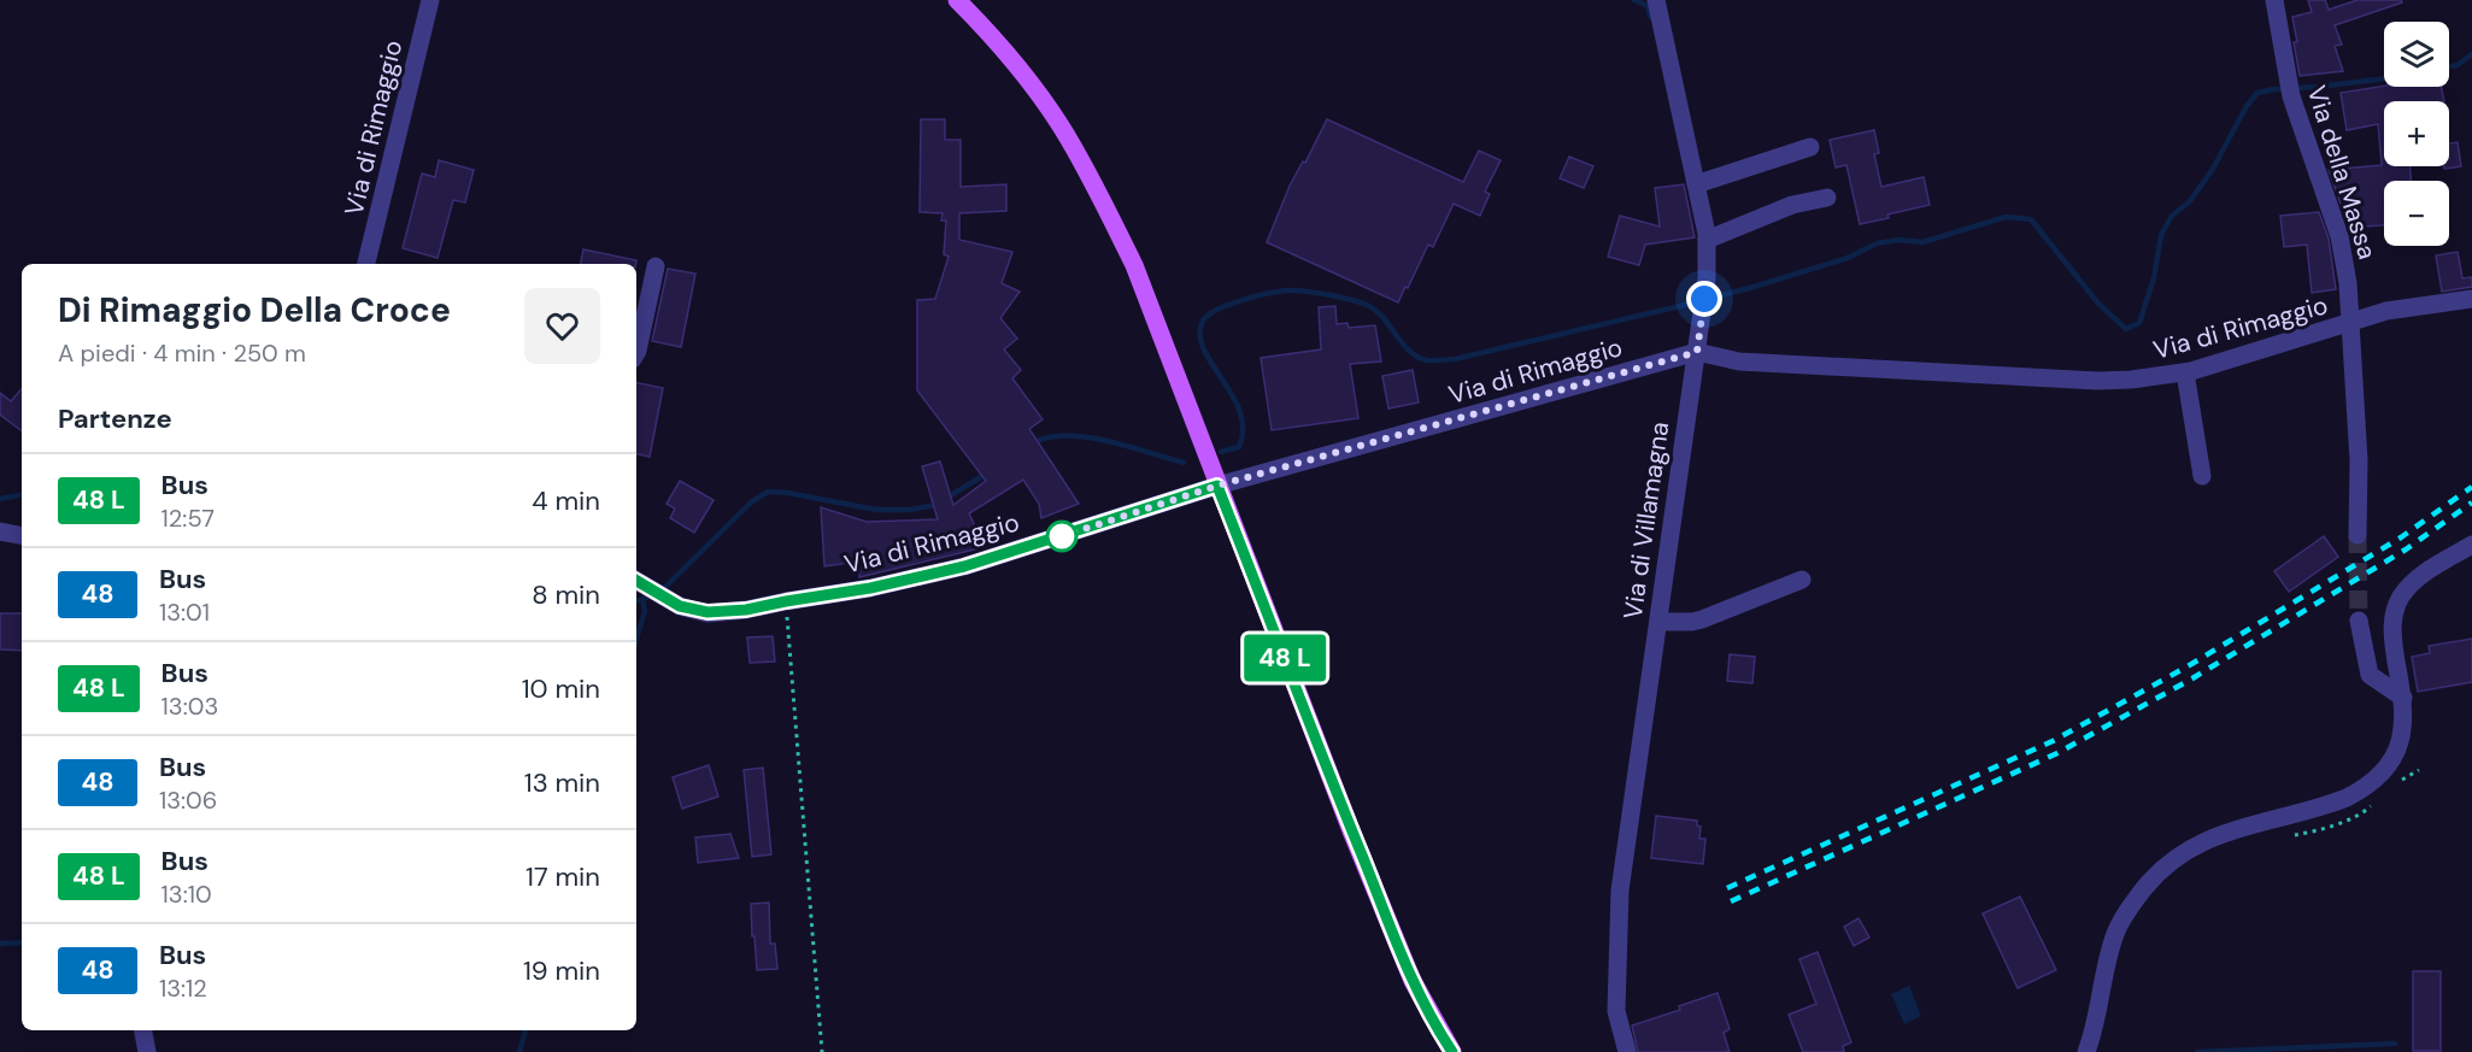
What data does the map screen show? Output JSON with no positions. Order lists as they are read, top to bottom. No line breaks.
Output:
{"streets":{"street":["Via di Rimaggio","Via della Massa","Via di Villamagna"]},"crossings":[["Via di Rimaggio","Via della Massa"],["Via di Rimaggio","Via di Villamagna"]],"page":{"on_map":"48 L","map_buttons":["+","−"],"heading":[["Di Rimaggio Della Croce","A piedi · 4 min · 250 m"],"Partenze"],"list":[{"mark":"48 L","name":"Bus","note":"12:57","value":"4 min"},{"mark":"48","name":"Bus","note":"13:01","value":"8 min"},{"mark":"48 L","name":"Bus","note":"13:03","value":"10 min"},{"mark":"48","name":"Bus","note":"13:06","value":"13 min"},{"mark":"48 L","name":"Bus","note":"13:10","value":"17 min"},{"mark":"48","name":"Bus","note":"13:12","value":"19 min"}]}}
